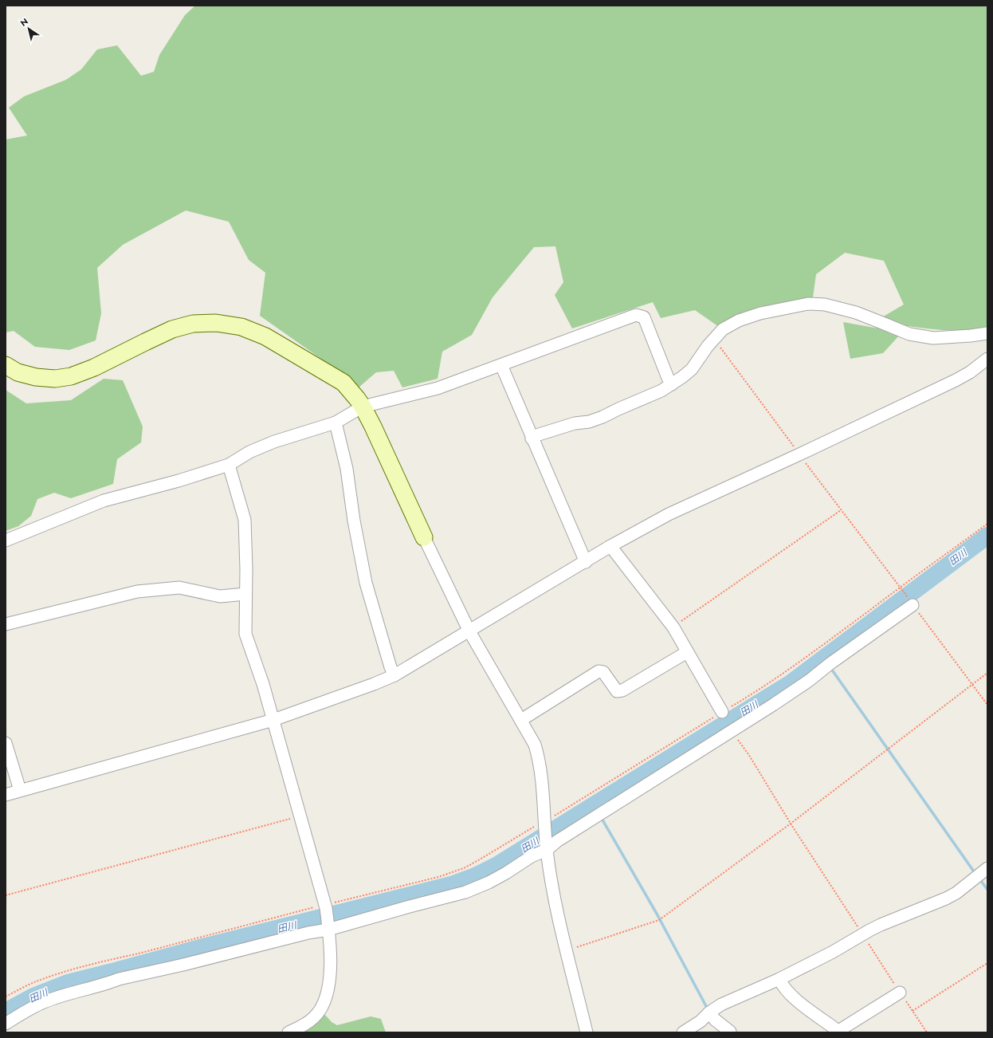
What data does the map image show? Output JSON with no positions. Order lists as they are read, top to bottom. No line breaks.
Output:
{"water":["田川"],"north":"top left"}
